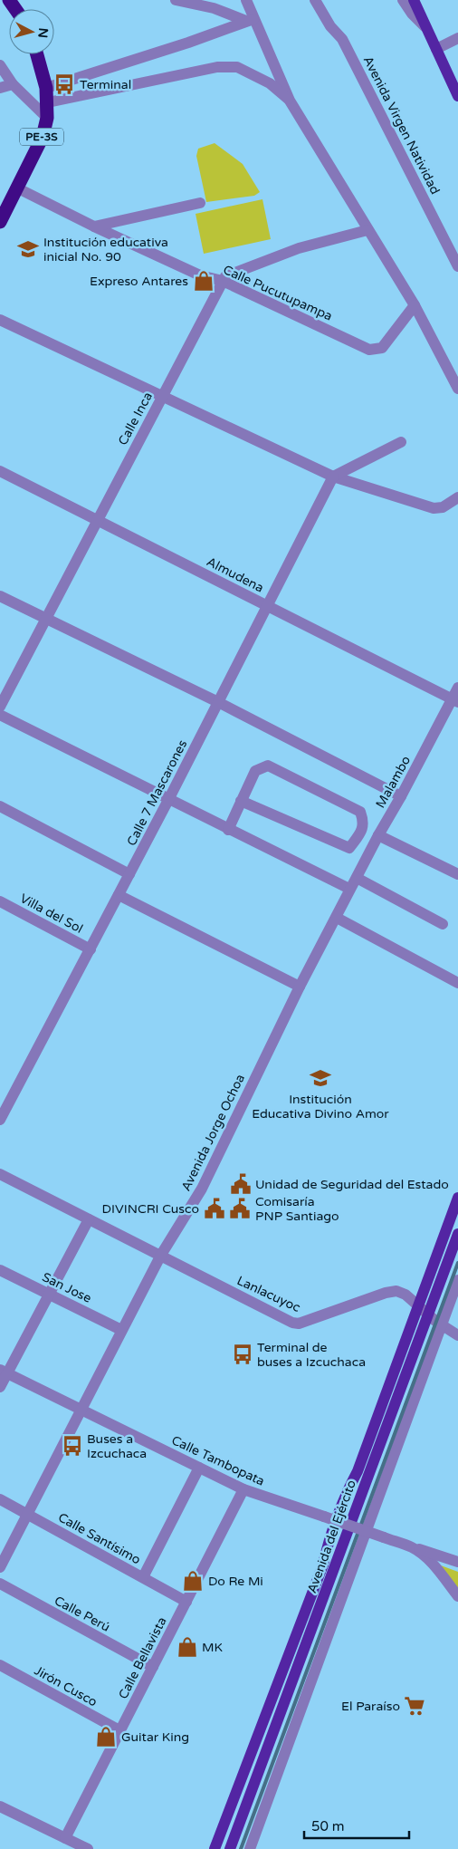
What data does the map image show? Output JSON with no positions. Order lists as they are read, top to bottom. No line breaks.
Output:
{"streets":{"highway":["PE-3S"],"main road":["Avenida del Ejército"],"street":["Avenida Virgen Natividad","Calle Pucutupampa","Calle Inca","Almudena","Malambo","Calle 7 Mascarones","Villa del Sol","Avenida Jorge Ochoa","San Jose","Lanlacuyoc","Calle Tambopata","Calle Santísimo","Calle Perú","Calle Bellavista","Jirón Cusco"]},"crossings":[["PE-3S","Calle Pucutupampa"],["Calle Pucutupampa","Calle Inca"],["Calle Inca","Almudena"],["Almudena","Malambo"],["Almudena","Calle 7 Mascarones"],["Malambo","Avenida Jorge Ochoa"],["Calle 7 Mascarones","Villa del Sol"],["Avenida Jorge Ochoa","San Jose"],["Avenida Jorge Ochoa","Lanlacuyoc"],["Avenida Jorge Ochoa","Calle Tambopata"],["Avenida Jorge Ochoa","Calle Santísimo"],["Lanlacuyoc","Avenida del Ejército"],["Calle Tambopata","Calle Bellavista"],["Calle Santísimo","Calle Bellavista"],["Calle Perú","Calle Bellavista"],["Calle Bellavista","Jirón Cusco"]],"places":{"bus stop":["Terminal","Terminal de buses a Izcuchaca","Buses a Izcuchaca"],"school or university":["Institución educativa inicial No. 90","Institución Educativa Divino Amor"],"shop":["Expreso Antares","Do Re Mi","MK","Guitar King"],"public building":["Unidad de Seguridad del Estado","DIVINCRI Cusco","Comisaría PNP Santiago"],"supermarket":["El Paraíso"]},"scale_bar":"50 m","north":"right"}
